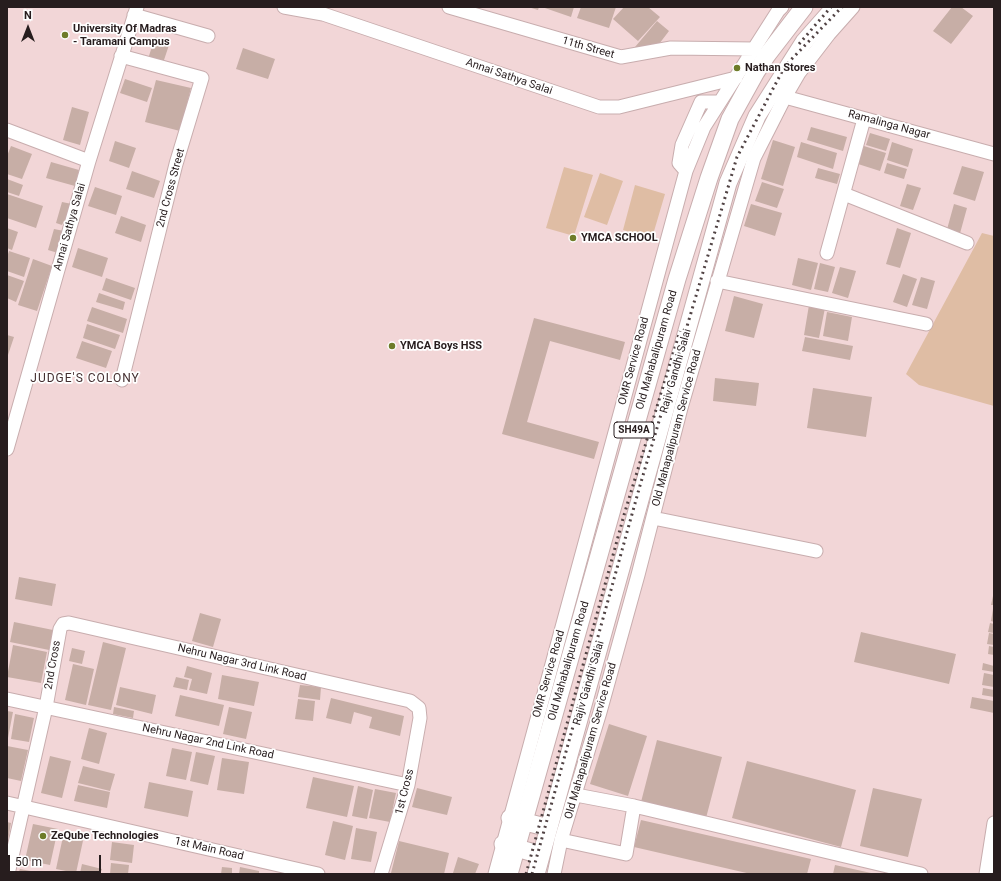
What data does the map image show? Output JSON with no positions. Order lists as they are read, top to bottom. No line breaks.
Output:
{"streets":{"main road":["Old Mahabalipuram Road","Rajiv Gandhi Salai","SH49A"],"street":["11th Street","Annai Sathya Salai","Ramalinga Nagar","2nd Cross Street","OMR Service Road","Old Mahapalipuram Service Road","Nehru Nagar 3rd Link Road","2nd Cross","Nehru Nagar 2nd Link Road","1st Cross","1st Main Road"]},"crossings":[["11th Street","OMR Service Road"],["Annai Sathya Salai","2nd Cross Street"],["Annai Sathya Salai","OMR Service Road"],["Ramalinga Nagar","Rajiv Gandhi Salai"],["Ramalinga Nagar","Old Mahapalipuram Service Road"],["Old Mahabalipuram Road","OMR Service Road"],["Rajiv Gandhi Salai","Old Mahapalipuram Service Road"],["Nehru Nagar 3rd Link Road","2nd Cross"],["Nehru Nagar 3rd Link Road","1st Cross"],["2nd Cross","Nehru Nagar 2nd Link Road"],["2nd Cross","1st Main Road"],["Nehru Nagar 2nd Link Road","1st Cross"]],"districts":["JUDGE'S COLONY"],"places":["University Of Madras - Taramani Campus","Nathan Stores","YMCA SCHOOL","YMCA Boys HSS","ZeQube Technologies"],"scale_bar":"50 m","north":"top"}
